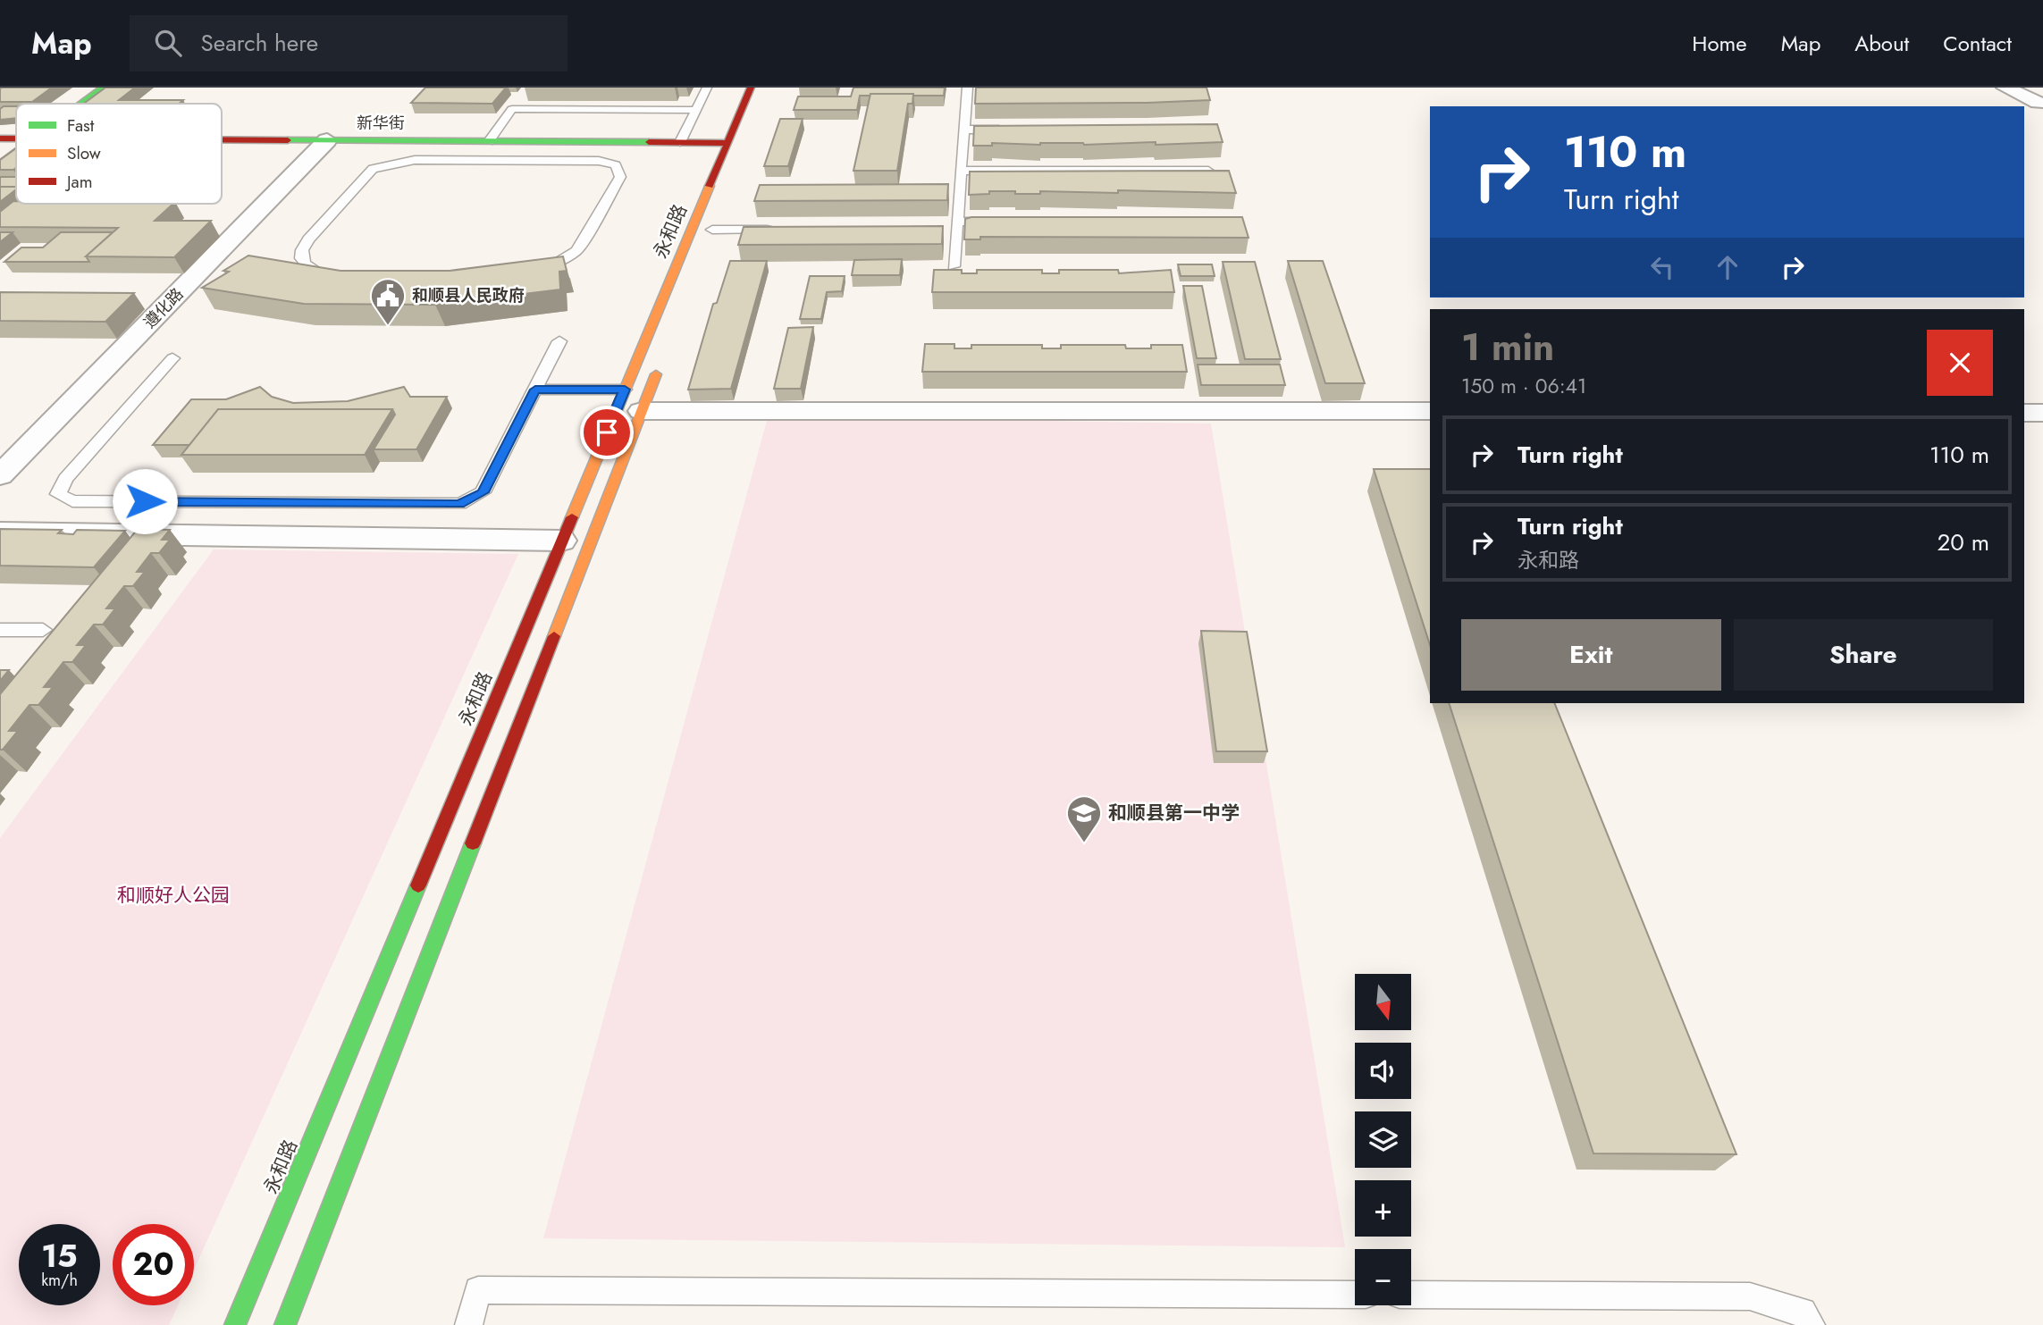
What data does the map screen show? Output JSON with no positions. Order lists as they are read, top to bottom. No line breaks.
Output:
{"streets":{"main road":["新华街","永和路"],"street":["遵化路"]},"crossings":[["新华街","永和路"],["新华街","遵化路"]],"parks":["和顺好人公园"],"places":{"public building":["和顺县人民政府"],"school or university":["和顺县第一中学"]},"legend":["Fast","Slow","Jam"],"north":"bottom","page":{"header":"Map","search":"Search here","nav":["Home","Map","About","Contact"],"turn":["110 m","Turn right"],"heading":["1 min","150 m · 06:41"],"list":[{"name":"Turn right","value":"110 m"},{"name":"Turn right","note":"永和路","value":"20 m"}],"buttons":["Exit","Share"],"map_buttons":["+","−"],"speed":"15 km/h","limit":"20"}}
